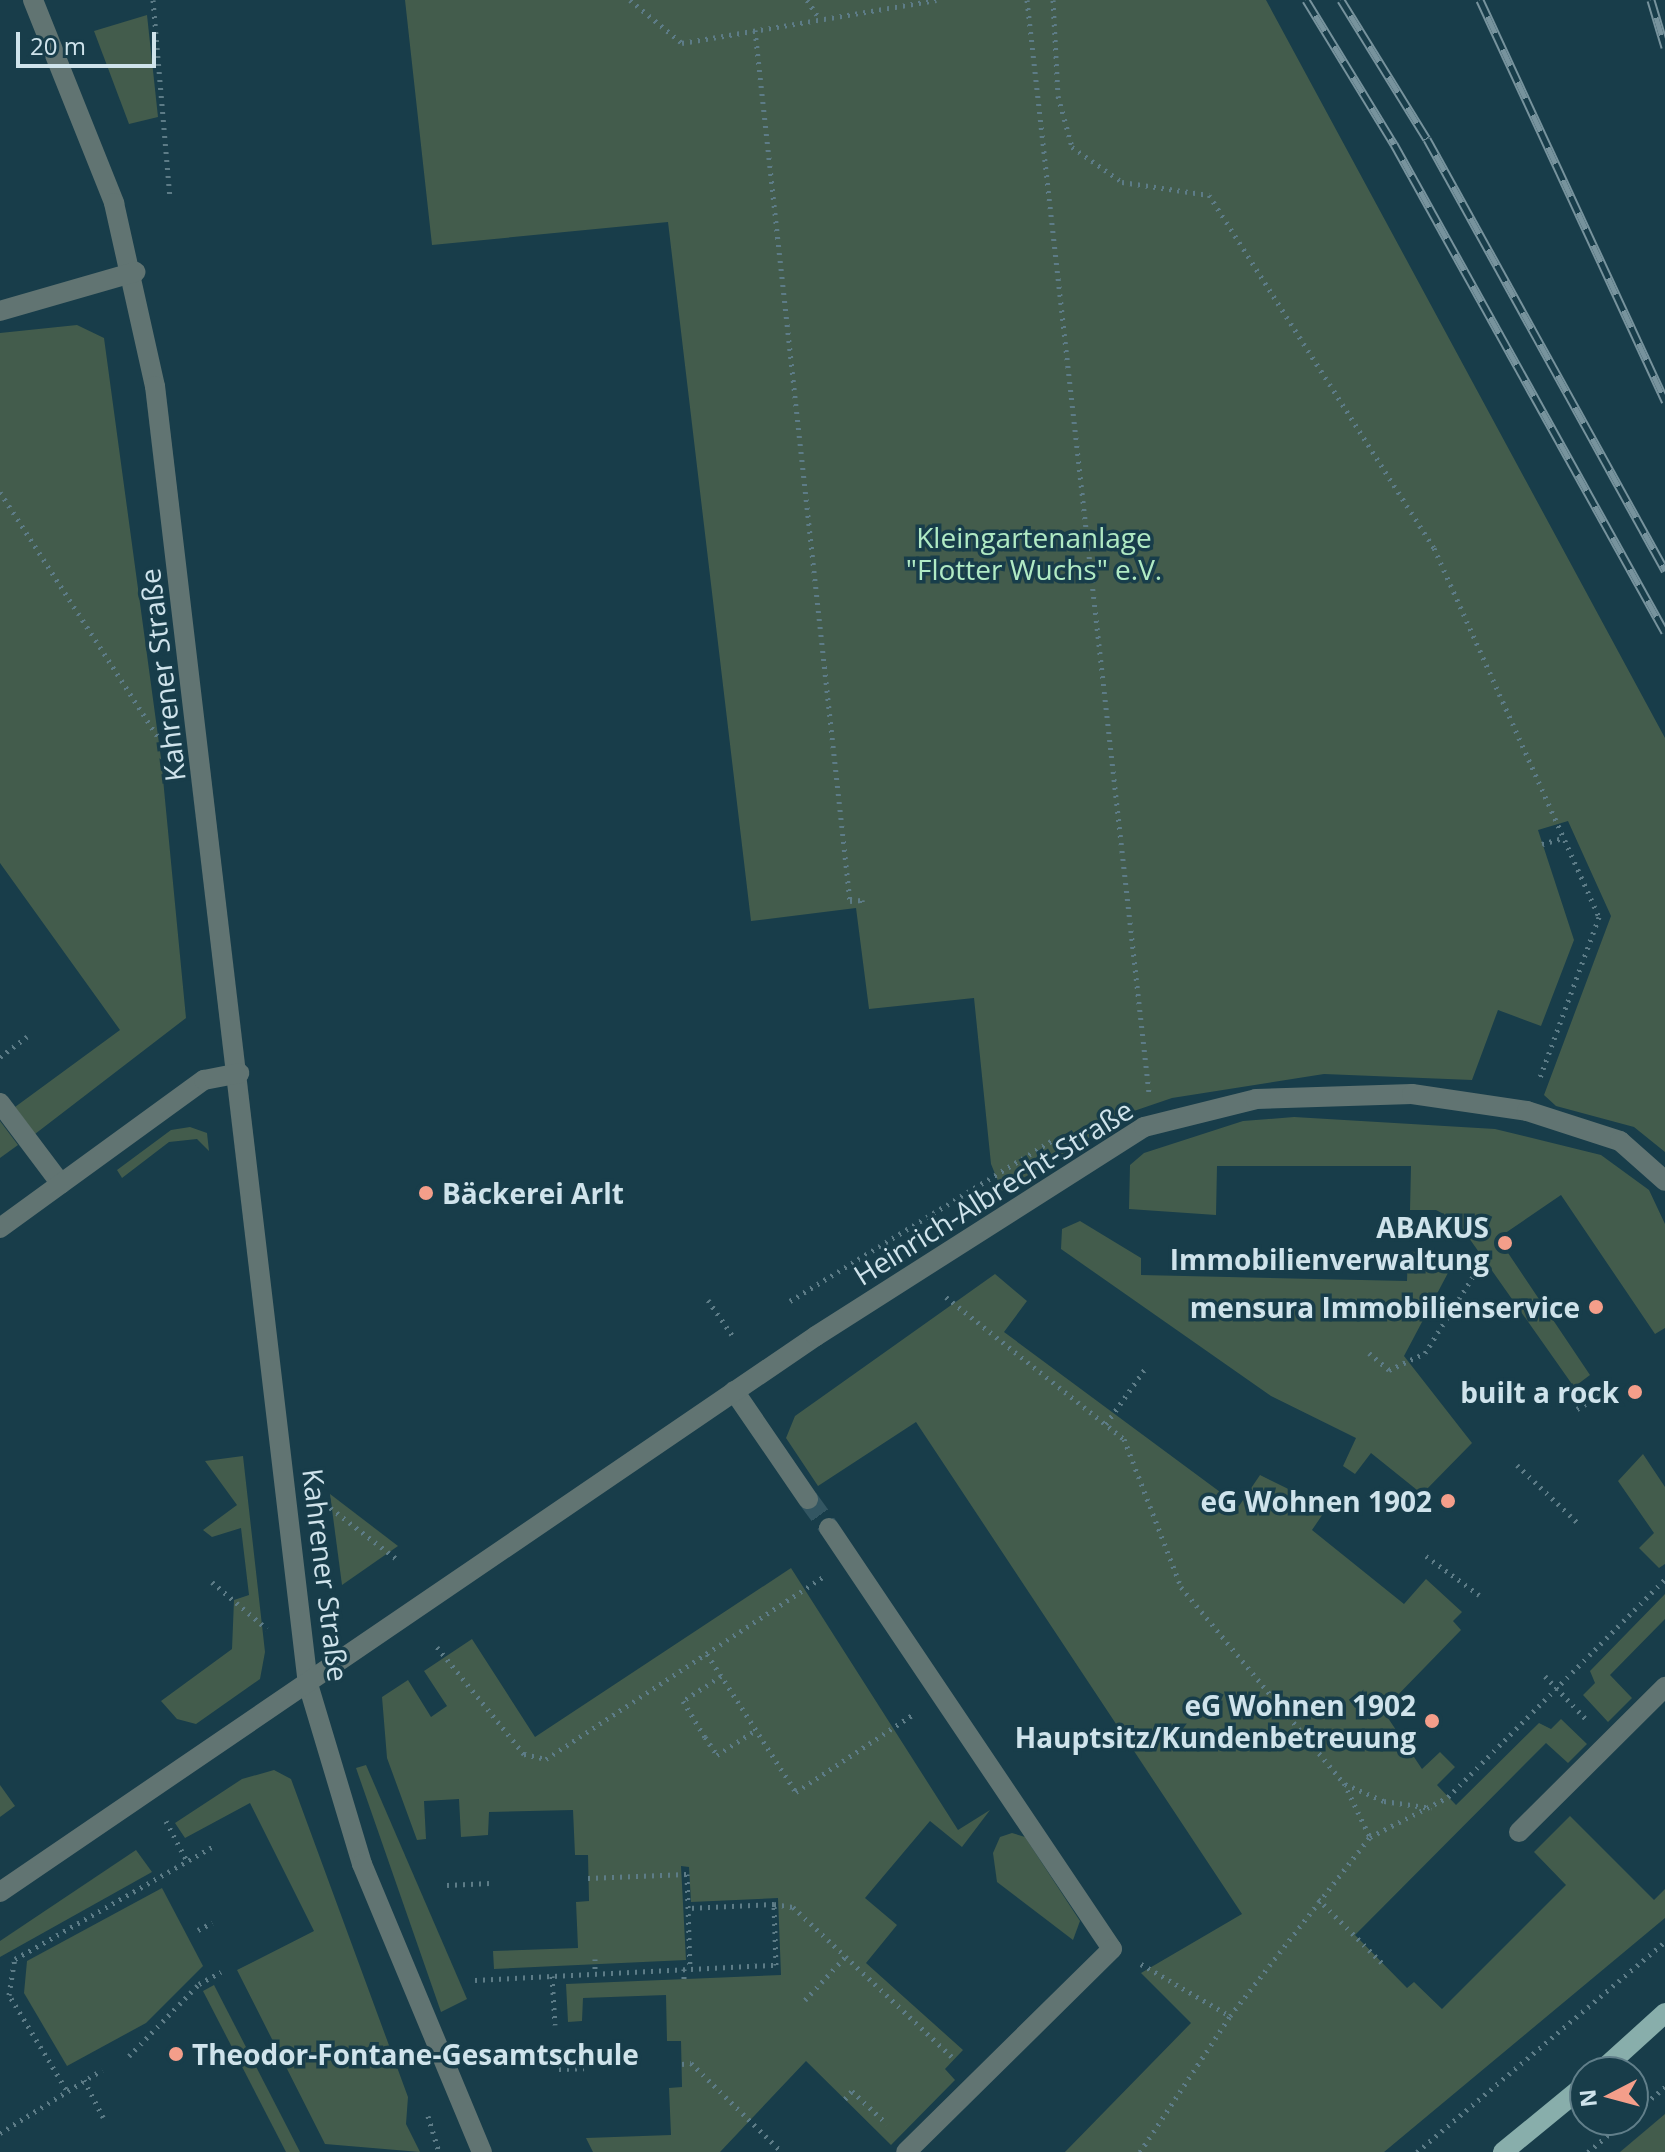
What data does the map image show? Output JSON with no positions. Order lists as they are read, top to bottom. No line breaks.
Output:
{"streets":{"street":["Kahrener Straße","Heinrich-Albrecht-Straße"]},"crossings":[["Kahrener Straße","Heinrich-Albrecht-Straße"]],"parks":["Kleingartenanlage \"Flotter Wuchs\" e.V."],"places":["Bäckerei Arlt","ABAKUS Immobilienverwaltung","mensura Immobilienservice","built a rock","eG Wohnen 1902","eG Wohnen 1902 Hauptsitz/Kundenbetreuung","Theodor-Fontane-Gesamtschule"],"scale_bar":"20 m","north":"left"}
